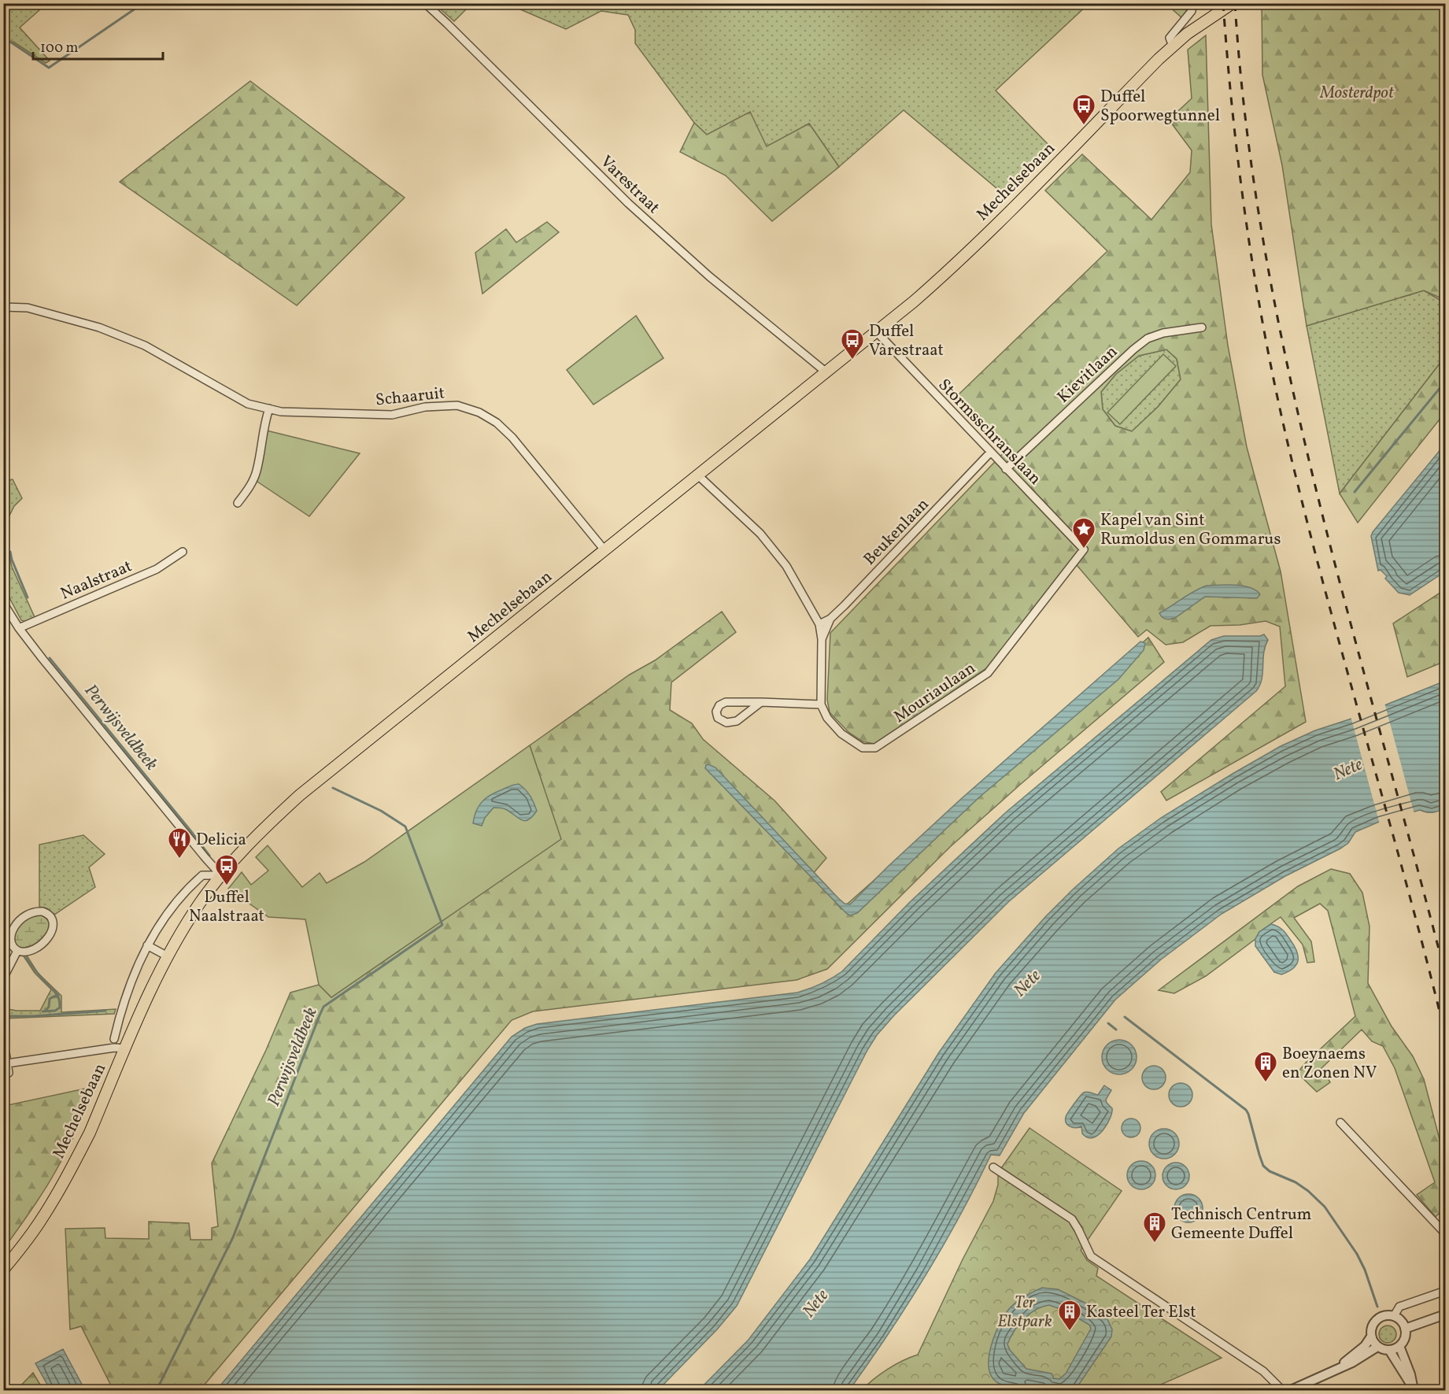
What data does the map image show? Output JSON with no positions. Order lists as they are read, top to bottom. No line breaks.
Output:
{"streets":{"main road":["Mechelsebaan"],"street":["Varestraat","Kievitlaan","Schaaruit","Stormsschranslaan","Beukenlaan","Naalstraat","Mouriaulaan"]},"crossings":[["Mechelsebaan","Varestraat"],["Mechelsebaan","Schaaruit"],["Mechelsebaan","Stormsschranslaan"],["Kievitlaan","Stormsschranslaan"],["Stormsschranslaan","Beukenlaan"],["Stormsschranslaan","Mouriaulaan"]],"water":["Perwijsveldbeek","Nete"],"parks":["Mosterdpot","Ter Elstpark"],"places":{"bus stop":["Duffel Spoorwegtunnel","Duffel Varestraat","Duffel Naalstraat"],"place":["Kapel van Sint Rumoldus en Gommarus"],"restaurant":["Delicia"],"building":["Boeynaems en Zonen NV","Technisch Centrum Gemeente Duffel","Kasteel Ter Elst"]},"scale_bar":"100 m"}
